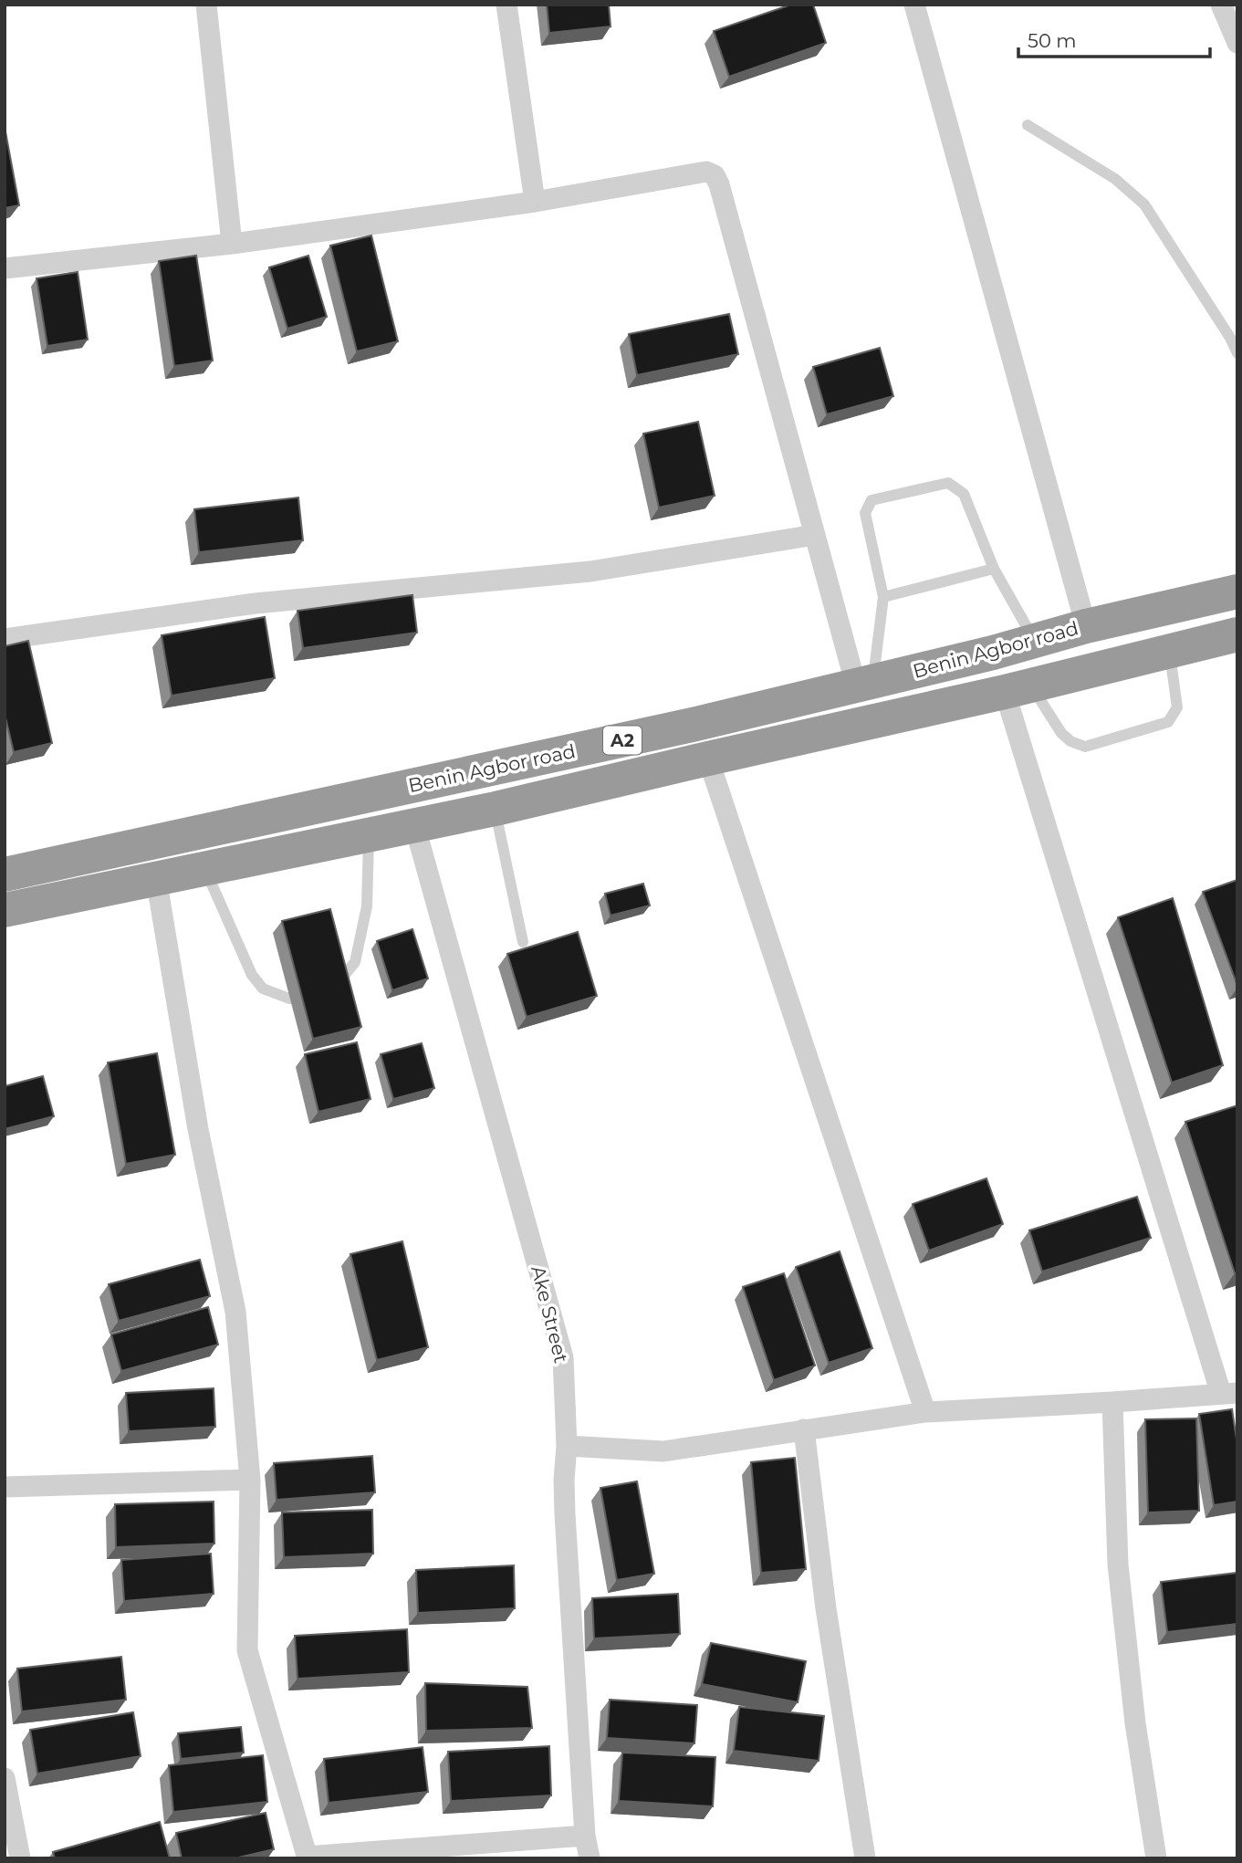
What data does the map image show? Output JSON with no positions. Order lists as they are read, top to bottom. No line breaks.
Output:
{"streets":{"highway":["Benin Agbor road","A2"],"street":["Ake Street"]},"crossings":[["Benin Agbor road","Ake Street"]],"scale_bar":"50 m"}
